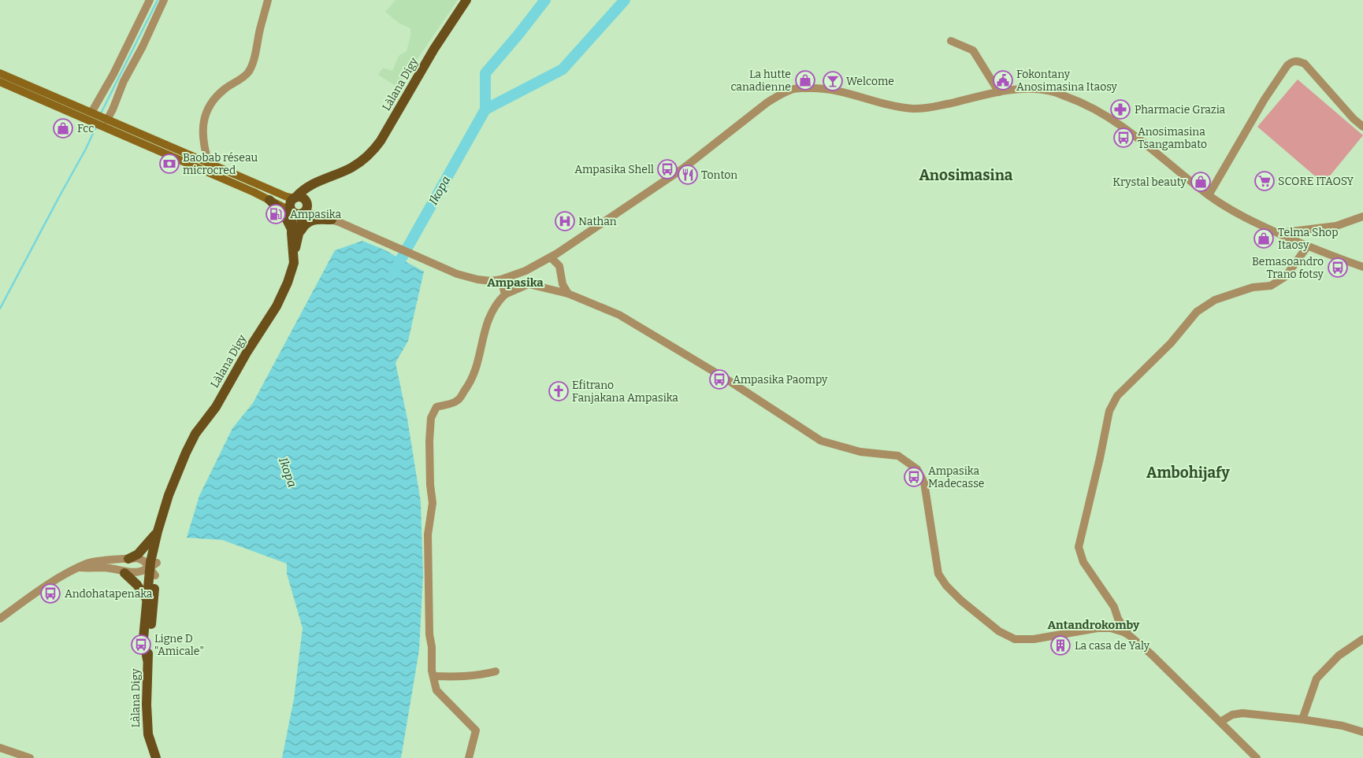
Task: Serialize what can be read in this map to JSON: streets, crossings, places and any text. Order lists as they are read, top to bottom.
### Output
{
  "streets": {
    "main road": ["Làlana Digy"]
  },
  "districts": [
    "Anosimasina",
    "Ampasika",
    "Ambohijafy",
    "Antandrokomby"
  ],
  "water": ["Ikopa"],
  "places": {
    "shop": [
      "La hutte canadienne",
      "Fcc",
      "Krystal beauty",
      "Telma Shop Itaosy"
    ],
    "public building": ["Fokontany Anosimasina Itaosy"],
    "bar": ["Welcome"],
    "pharmacy": ["Pharmacie Grazia"],
    "bus stop": [
      "Anosimasina Tsangambato",
      "Ampasika Shell",
      "Bemasoandro Trano fotsy",
      "Ampasika Paompy",
      "Ampasika Madecasse",
      "Andohatapenaka",
      "Ligne D \"Amicale\""
    ],
    "bank": ["Baobab réseau microcred"],
    "restaurant": ["Tonton"],
    "supermarket": ["SCORE ITAOSY"],
    "fuel station": ["Ampasika"],
    "hospital": ["Nathan"],
    "church": ["Efitrano Fanjakana Ampasika"],
    "building": ["La casa de Yaly"]
  }
}
